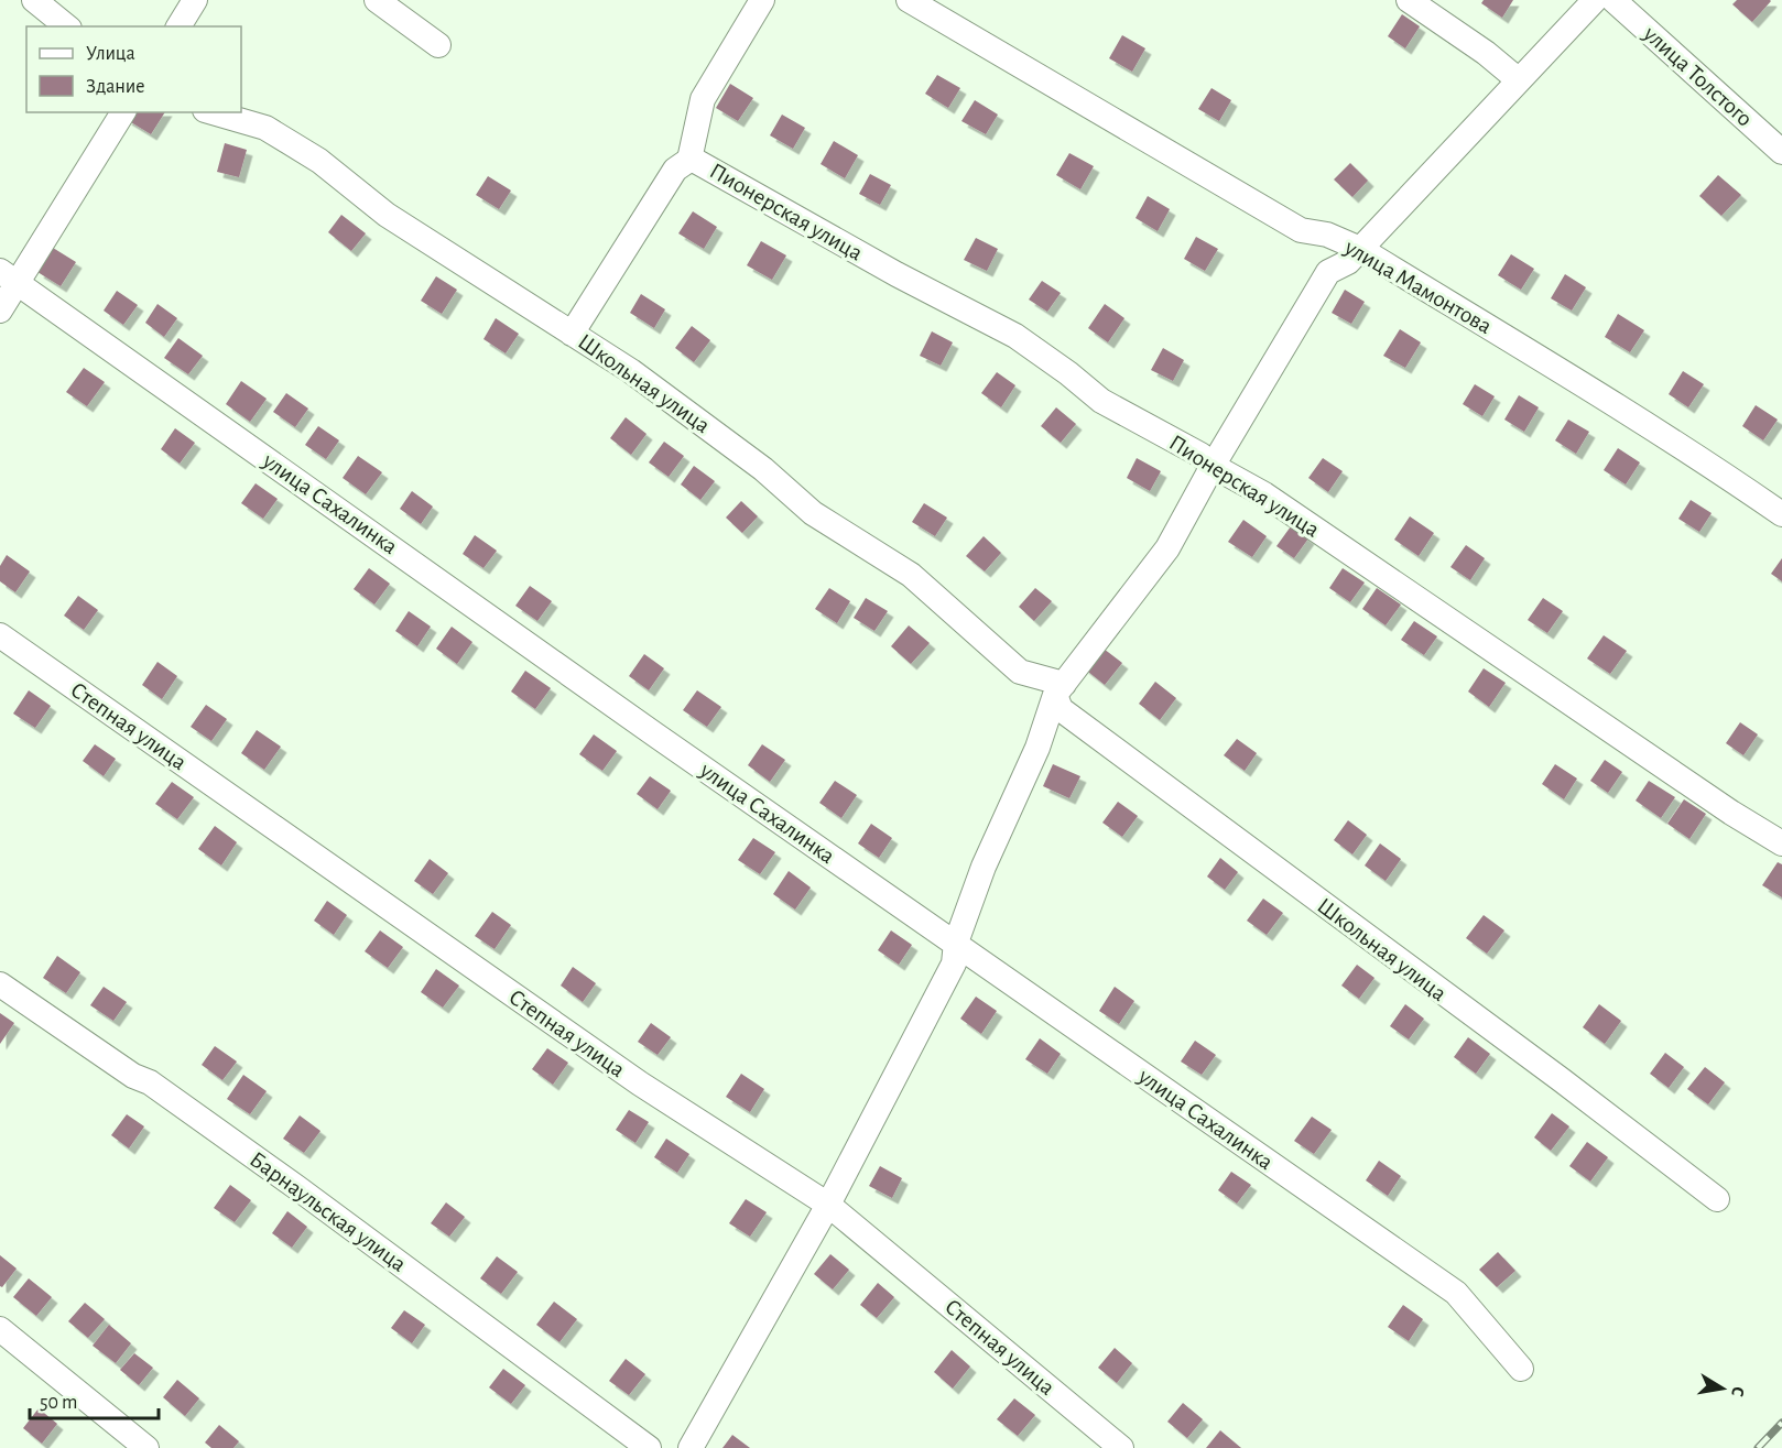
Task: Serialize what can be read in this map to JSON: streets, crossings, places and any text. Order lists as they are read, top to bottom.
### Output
{
  "streets": {
    "street": [
      "улица Толстого",
      "Пионерская улица",
      "улица Мамонтова",
      "Школьная улица",
      "улица Сахалинка",
      "Степная улица",
      "Барнаульская улица"
    ]
  },
  "legend": ["Улица", "Здание"],
  "scale_bar": "50 m",
  "north": "right"
}
